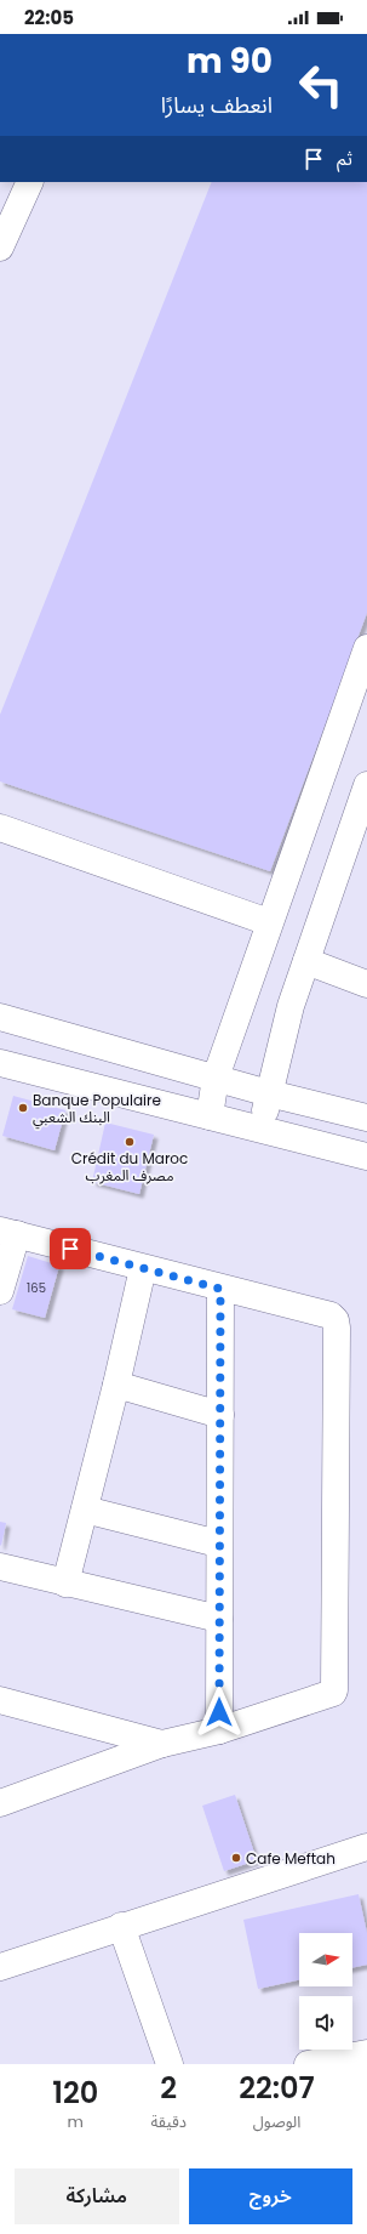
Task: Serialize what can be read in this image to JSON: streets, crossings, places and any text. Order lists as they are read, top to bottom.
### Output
{
  "places": ["Banque Populaire البنك الشعبي", "Crédit du Maroc مصرف المغرب", "Cafe Meftah"],
  "house_numbers": ["165"],
  "north": "right",
  "page": {
    "status": "22:05",
    "turn": ["90 m", "انعطف يسارًا"],
    "then": "ثم",
    "eta": [
      "22:07",
      "الوصول",
      "2",
      "دقيقة",
      "120",
      "m"
    ],
    "buttons": ["خروج", "مشاركة"]
  }
}
